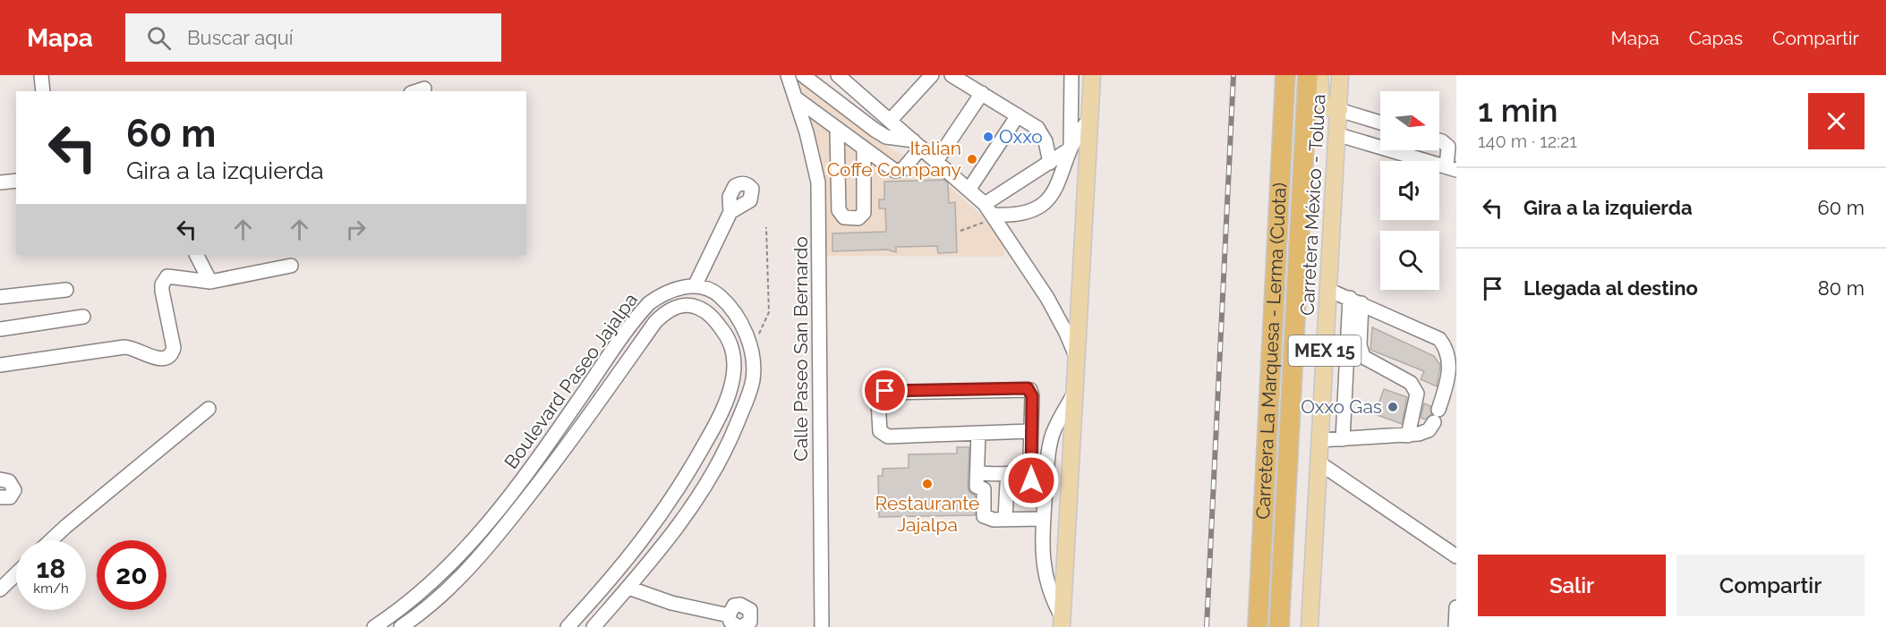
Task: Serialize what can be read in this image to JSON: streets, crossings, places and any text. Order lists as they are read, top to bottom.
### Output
{
  "streets": {
    "highway": ["Carretera La Marquesa - Lerma (Cuota)"],
    "main road": ["Carretera México - Toluca", "MEX 15"],
    "street": ["Calle Paseo San Bernardo", "Boulevard Paseo Jajalpa"]
  },
  "places": [
    "Oxxo",
    "Italian Coffe Company",
    "Oxxo Gas",
    "Restaurante Jajalpa"
  ],
  "north": "right",
  "page": {
    "header": "Mapa",
    "search": "Buscar aquí",
    "nav": ["Mapa", "Capas", "Compartir"],
    "heading": ["1 min", "140 m · 12:21"],
    "turn": ["60 m", "Gira a la izquierda"],
    "list": [
      {
        "name": "Gira a la izquierda",
        "value": "60 m"
      },
      {
        "name": "Llegada al destino",
        "value": "80 m"
      }
    ],
    "speed": "18 km/h",
    "limit": "20",
    "buttons": ["Salir", "Compartir"]
  }
}
